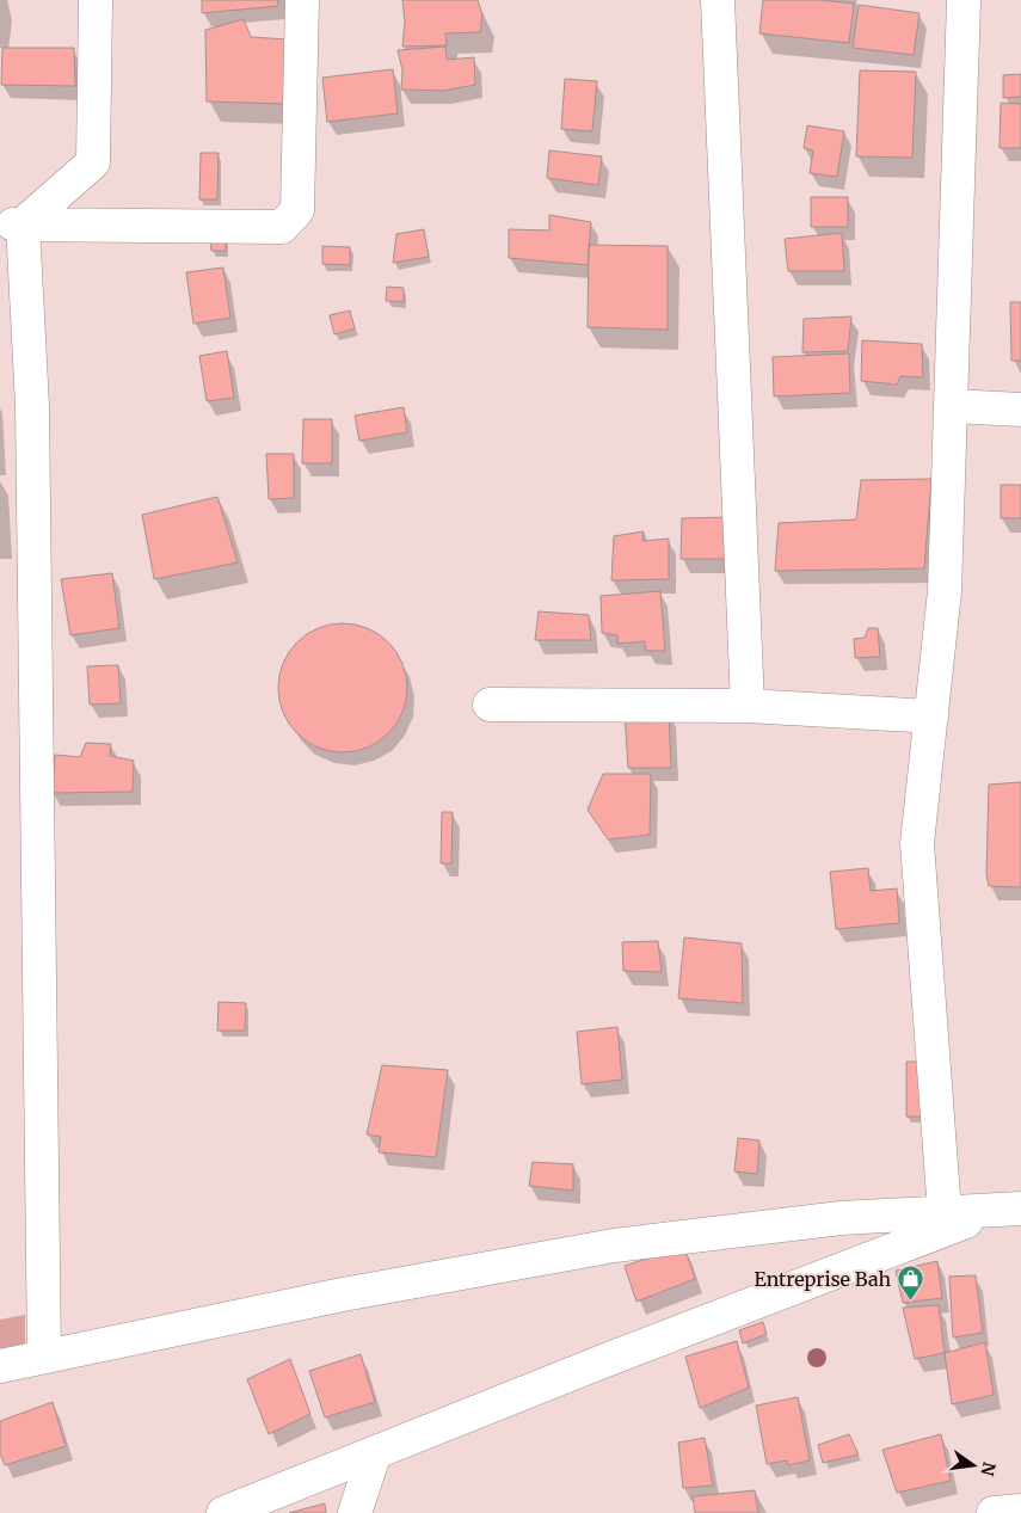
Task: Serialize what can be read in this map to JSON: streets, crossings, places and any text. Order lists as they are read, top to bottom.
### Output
{
  "places": {
    "shop": ["Entreprise Bah"]
  },
  "north": "right"
}
